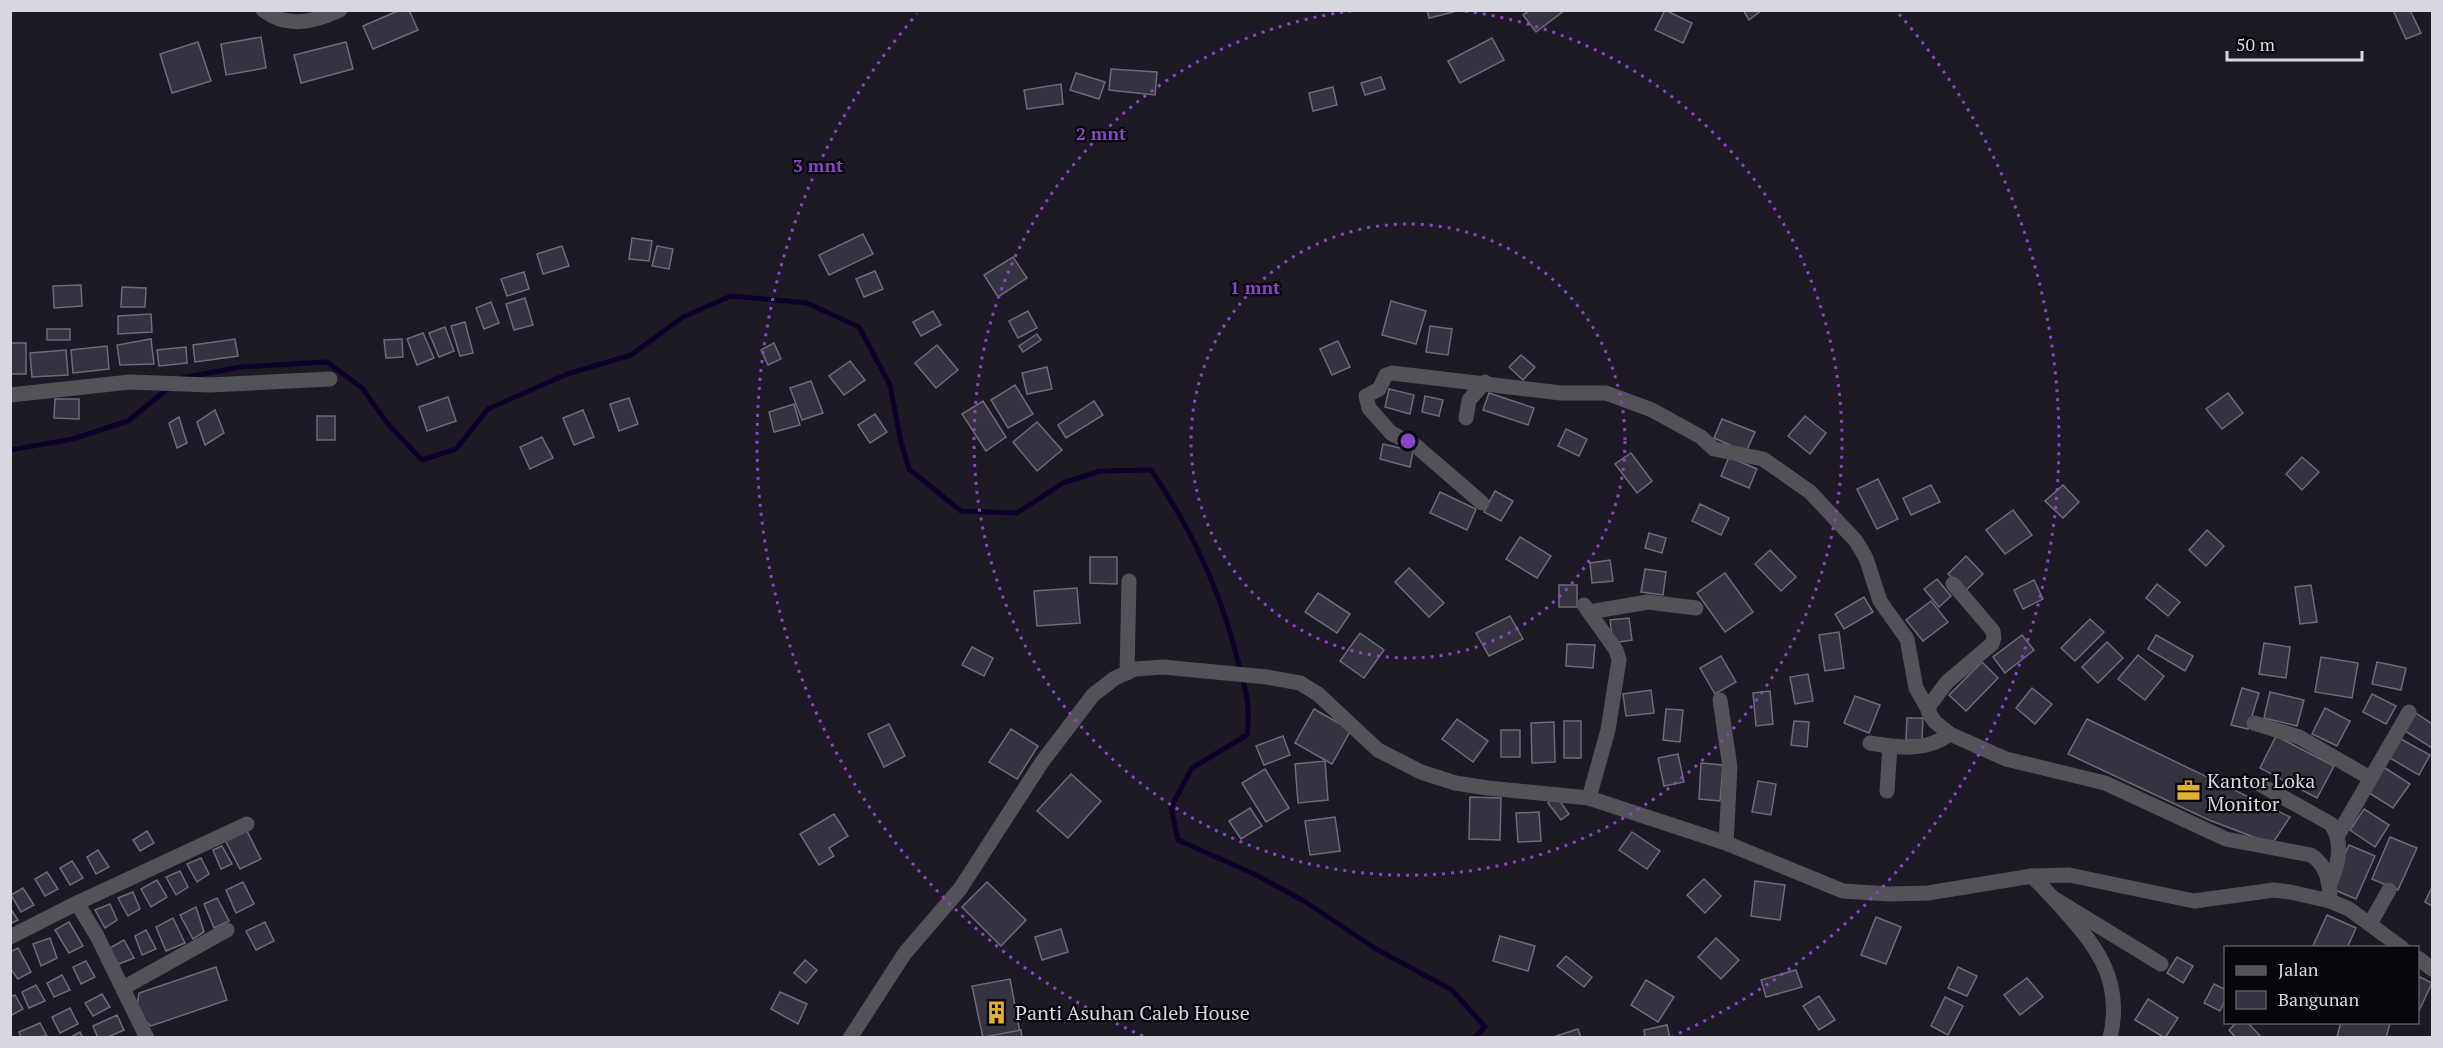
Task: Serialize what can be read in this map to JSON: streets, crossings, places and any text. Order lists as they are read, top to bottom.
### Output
{
  "places": {
    "office": ["Kantor Loka Monitor"],
    "building": ["Panti Asuhan Caleb House"]
  },
  "legend": ["Jalan", "Bangunan"],
  "scale_bar": "50 m",
  "rings": ["2 mnt", "3 mnt", "1 mnt"]
}
